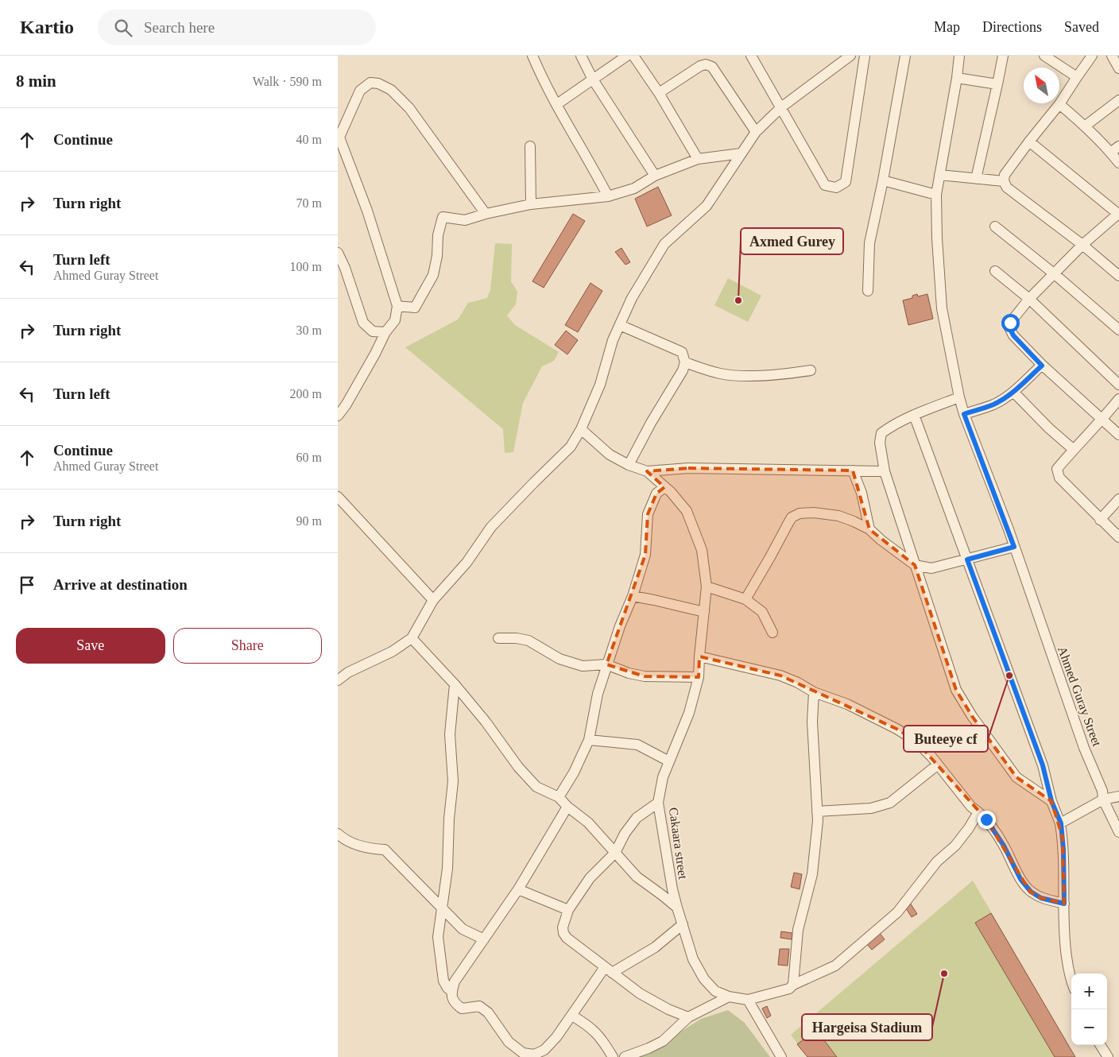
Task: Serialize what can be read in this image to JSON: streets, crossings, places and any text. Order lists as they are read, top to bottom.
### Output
{
  "streets": {
    "street": ["Ahmed Guray Street", "Cakaara street"]
  },
  "places": ["Axmed Gurey", "Buteeye cf", "Hargeisa Stadium"],
  "north": "top left",
  "page": {
    "header": "Kartio",
    "search": "Search here",
    "nav": ["Map", "Directions", "Saved"],
    "heading": ["8 min", "Walk · 590 m"],
    "list": [
      ["Continue", "40 m"],
      ["Turn right", "70 m"],
      ["Turn left", "Ahmed Guray Street", "100 m"],
      ["Turn right", "30 m"],
      ["Turn left", "200 m"],
      ["Continue", "Ahmed Guray Street", "60 m"],
      ["Turn right", "90 m"],
      "Arrive at destination"
    ],
    "buttons": ["Save", "Share"],
    "map_buttons": ["+", "−"]
  }
}
